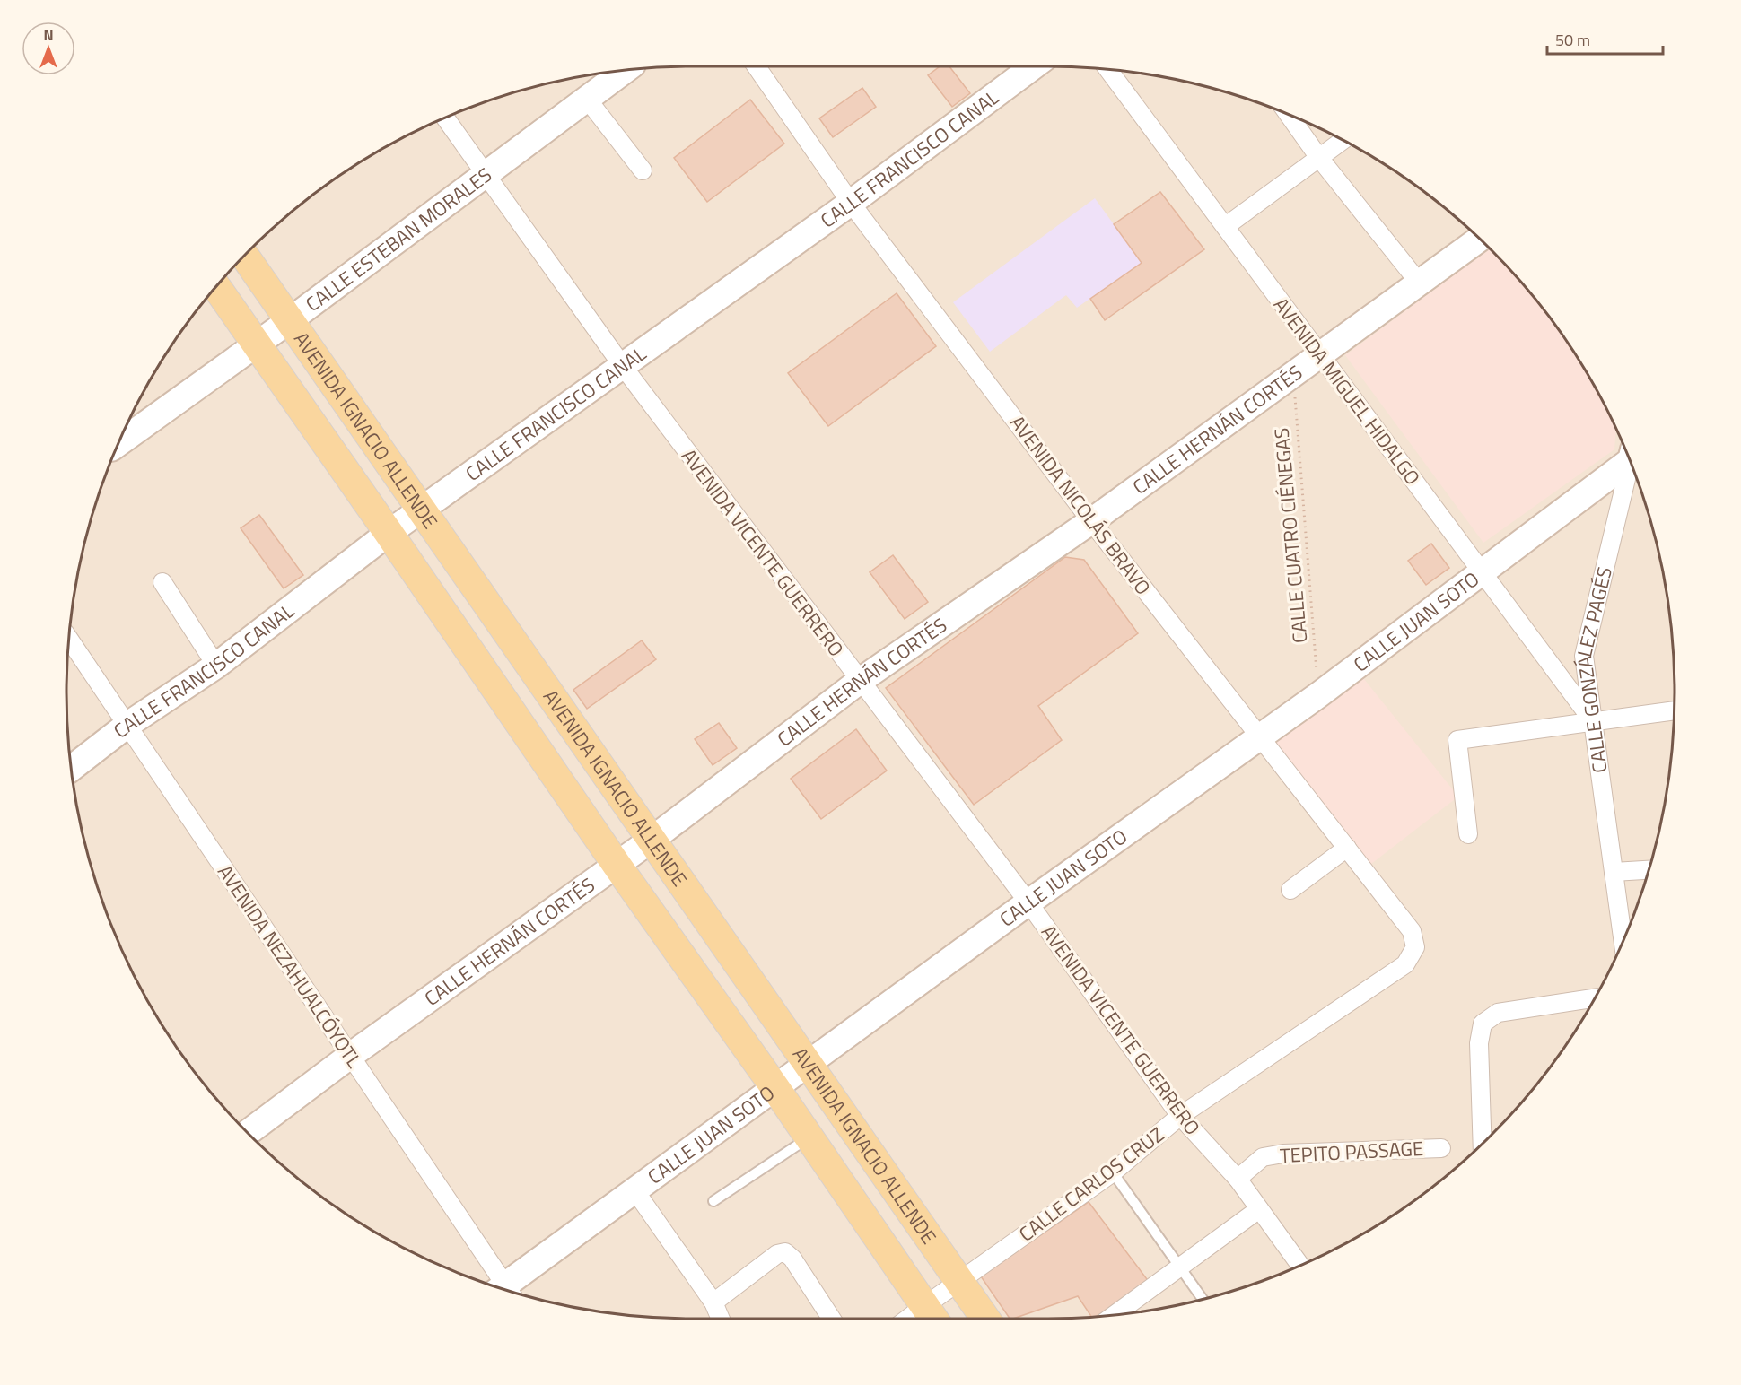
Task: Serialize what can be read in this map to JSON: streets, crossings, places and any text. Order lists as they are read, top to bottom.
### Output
{
  "streets": {
    "main road": ["AVENIDA IGNACIO ALLENDE"],
    "street": [
      "CALLE FRANCISCO CANAL",
      "CALLE ESTEBAN MORALES",
      "AVENIDA MIGUEL HIDALGO",
      "CALLE HERNÁN CORTÉS",
      "AVENIDA NICOLÁS BRAVO",
      "AVENIDA VICENTE GUERRERO",
      "CALLE JUAN SOTO",
      "CALLE GONZÁLEZ PAGÉS",
      "AVENIDA NEZAHUALCÓYOTL",
      "TEPITO PASSAGE",
      "CALLE CARLOS CRUZ"
    ],
    "path": ["CALLE CUATRO CIÉNEGAS"]
  },
  "crossings": [
    ["CALLE FRANCISCO CANAL", "AVENIDA IGNACIO ALLENDE"],
    ["CALLE FRANCISCO CANAL", "AVENIDA NICOLÁS BRAVO"],
    ["CALLE FRANCISCO CANAL", "AVENIDA VICENTE GUERRERO"],
    ["CALLE FRANCISCO CANAL", "AVENIDA NEZAHUALCÓYOTL"],
    ["CALLE ESTEBAN MORALES", "AVENIDA IGNACIO ALLENDE"],
    ["CALLE ESTEBAN MORALES", "AVENIDA VICENTE GUERRERO"],
    ["AVENIDA MIGUEL HIDALGO", "CALLE HERNÁN CORTÉS"],
    ["AVENIDA MIGUEL HIDALGO", "CALLE JUAN SOTO"],
    ["AVENIDA MIGUEL HIDALGO", "CALLE GONZÁLEZ PAGÉS"],
    ["AVENIDA IGNACIO ALLENDE", "CALLE HERNÁN CORTÉS"],
    ["AVENIDA IGNACIO ALLENDE", "CALLE JUAN SOTO"],
    ["AVENIDA IGNACIO ALLENDE", "CALLE CARLOS CRUZ"],
    ["CALLE HERNÁN CORTÉS", "AVENIDA NICOLÁS BRAVO"],
    ["CALLE HERNÁN CORTÉS", "CALLE CUATRO CIÉNEGAS"],
    ["CALLE HERNÁN CORTÉS", "AVENIDA VICENTE GUERRERO"],
    ["CALLE HERNÁN CORTÉS", "AVENIDA NEZAHUALCÓYOTL"],
    ["AVENIDA NICOLÁS BRAVO", "CALLE JUAN SOTO"],
    ["AVENIDA NICOLÁS BRAVO", "CALLE CARLOS CRUZ"],
    ["CALLE CUATRO CIÉNEGAS", "CALLE JUAN SOTO"],
    ["AVENIDA VICENTE GUERRERO", "CALLE JUAN SOTO"],
    ["AVENIDA VICENTE GUERRERO", "TEPITO PASSAGE"],
    ["AVENIDA VICENTE GUERRERO", "CALLE CARLOS CRUZ"]
  ],
  "scale_bar": "50 m",
  "north": "top"
}
